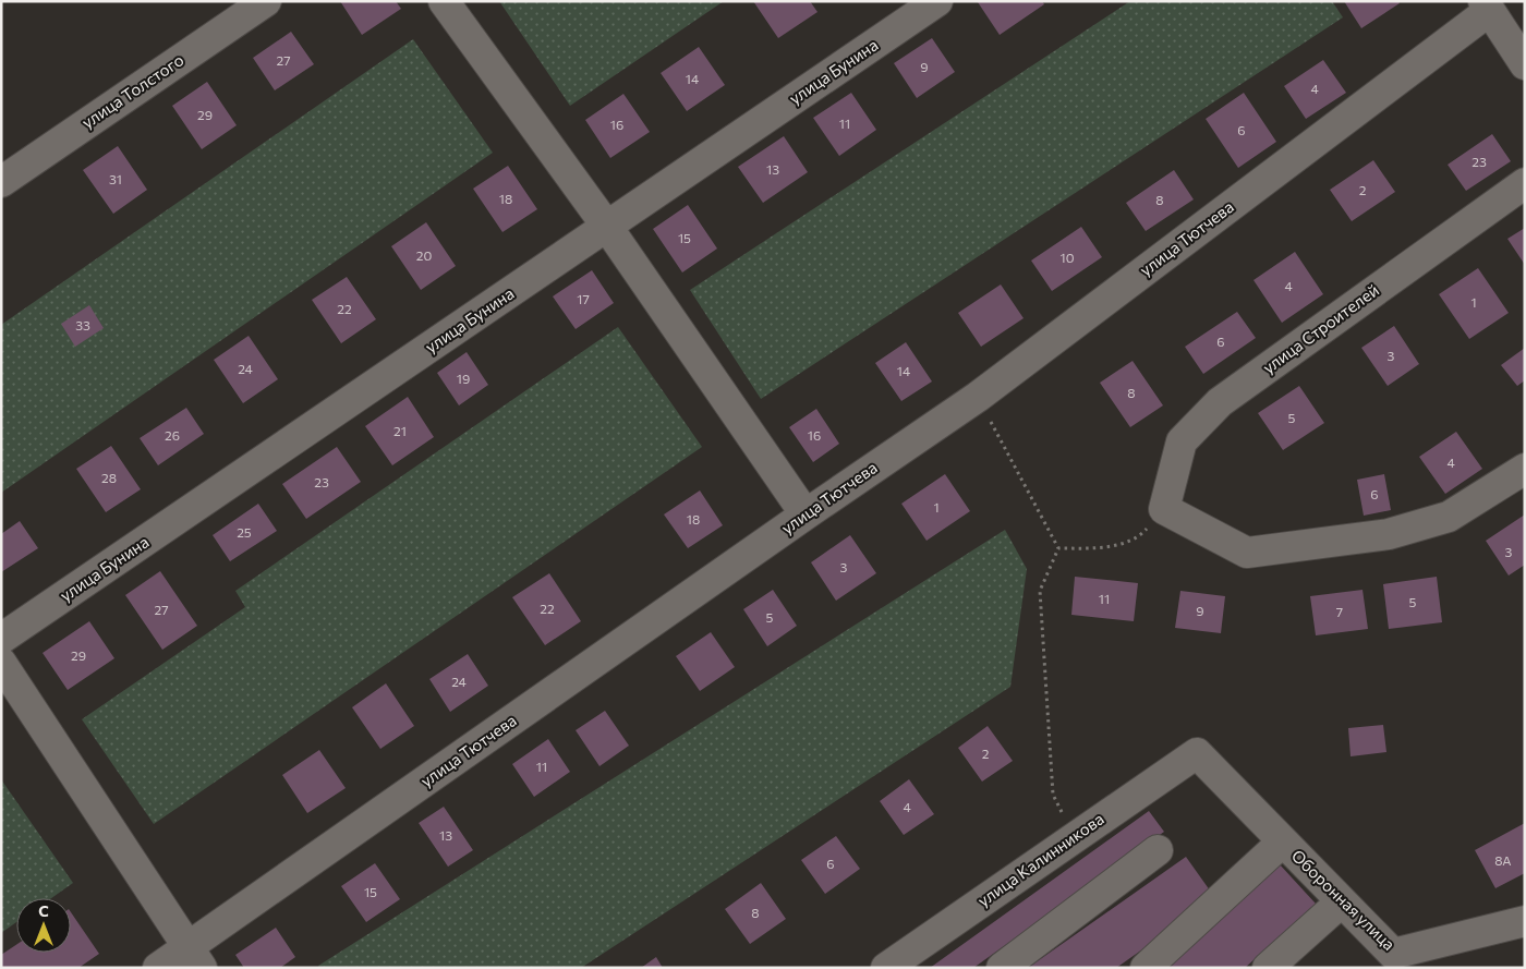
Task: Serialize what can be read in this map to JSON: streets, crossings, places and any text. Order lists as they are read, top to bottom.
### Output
{
  "streets": {
    "street": [
      "улица Бунина",
      "улица Толстого",
      "улица Тютчева",
      "улица Строителей",
      "улица Калинникова",
      "Оборонная улица"
    ]
  },
  "crossings": [
    ["улица Калинникова", "Оборонная улица"]
  ],
  "house_numbers": [
    "27",
    "9",
    "14",
    "4",
    "29",
    "11",
    "16",
    "6",
    "23",
    "13",
    "31",
    "2",
    "18",
    "8",
    "15",
    "20",
    "10",
    "4",
    "17",
    "1",
    "22",
    "33",
    "6",
    "3",
    "24",
    "14",
    "19",
    "8",
    "5",
    "21",
    "26",
    "16",
    "4",
    "28",
    "23",
    "6",
    "1",
    "18",
    "25",
    "3",
    "3",
    "11",
    "5",
    "22",
    "27",
    "9",
    "7",
    "5",
    "29",
    "24",
    "2",
    "11",
    "4",
    "13",
    "8А",
    "6",
    "15",
    "8"
  ],
  "north": "top"
}
